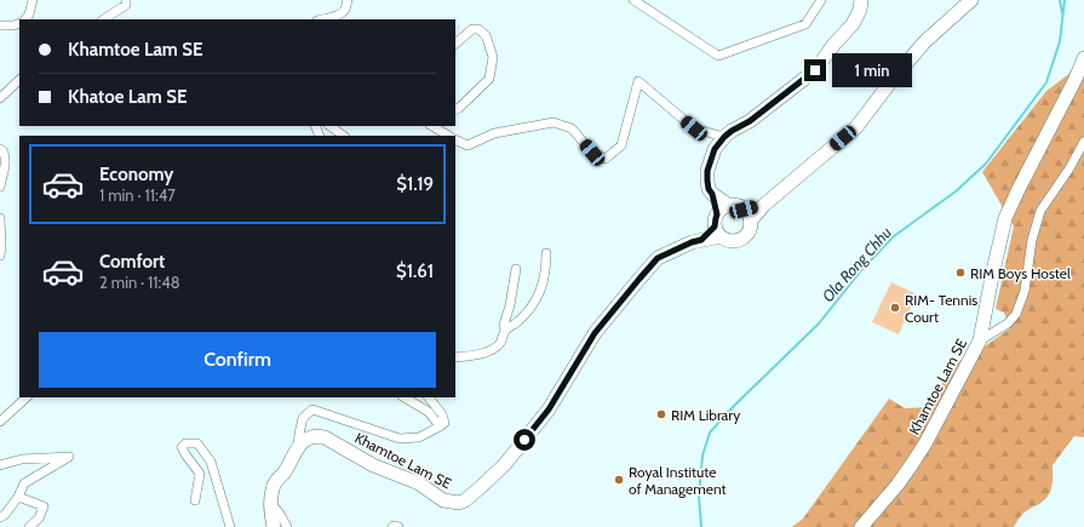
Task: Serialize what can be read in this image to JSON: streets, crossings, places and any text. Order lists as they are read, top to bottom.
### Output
{
  "streets": {
    "main road": ["Khamtoe Lam SE"]
  },
  "water": ["Ola Rong Chhu"],
  "places": [
    "RIM Boys Hostel",
    "RIM- Tennis Court",
    "RIM Library",
    "Royal Institute of Management"
  ],
  "page": {
    "banner": ["Khamtoe Lam SE", "Khatoe Lam SE"],
    "bubble": "1 min",
    "list": [
      {
        "name": "Economy",
        "note": "1 min · 11:47",
        "value": "$1.19"
      },
      {
        "name": "Comfort",
        "note": "2 min · 11:48",
        "value": "$1.61"
      }
    ],
    "buttons": "Confirm"
  }
}
